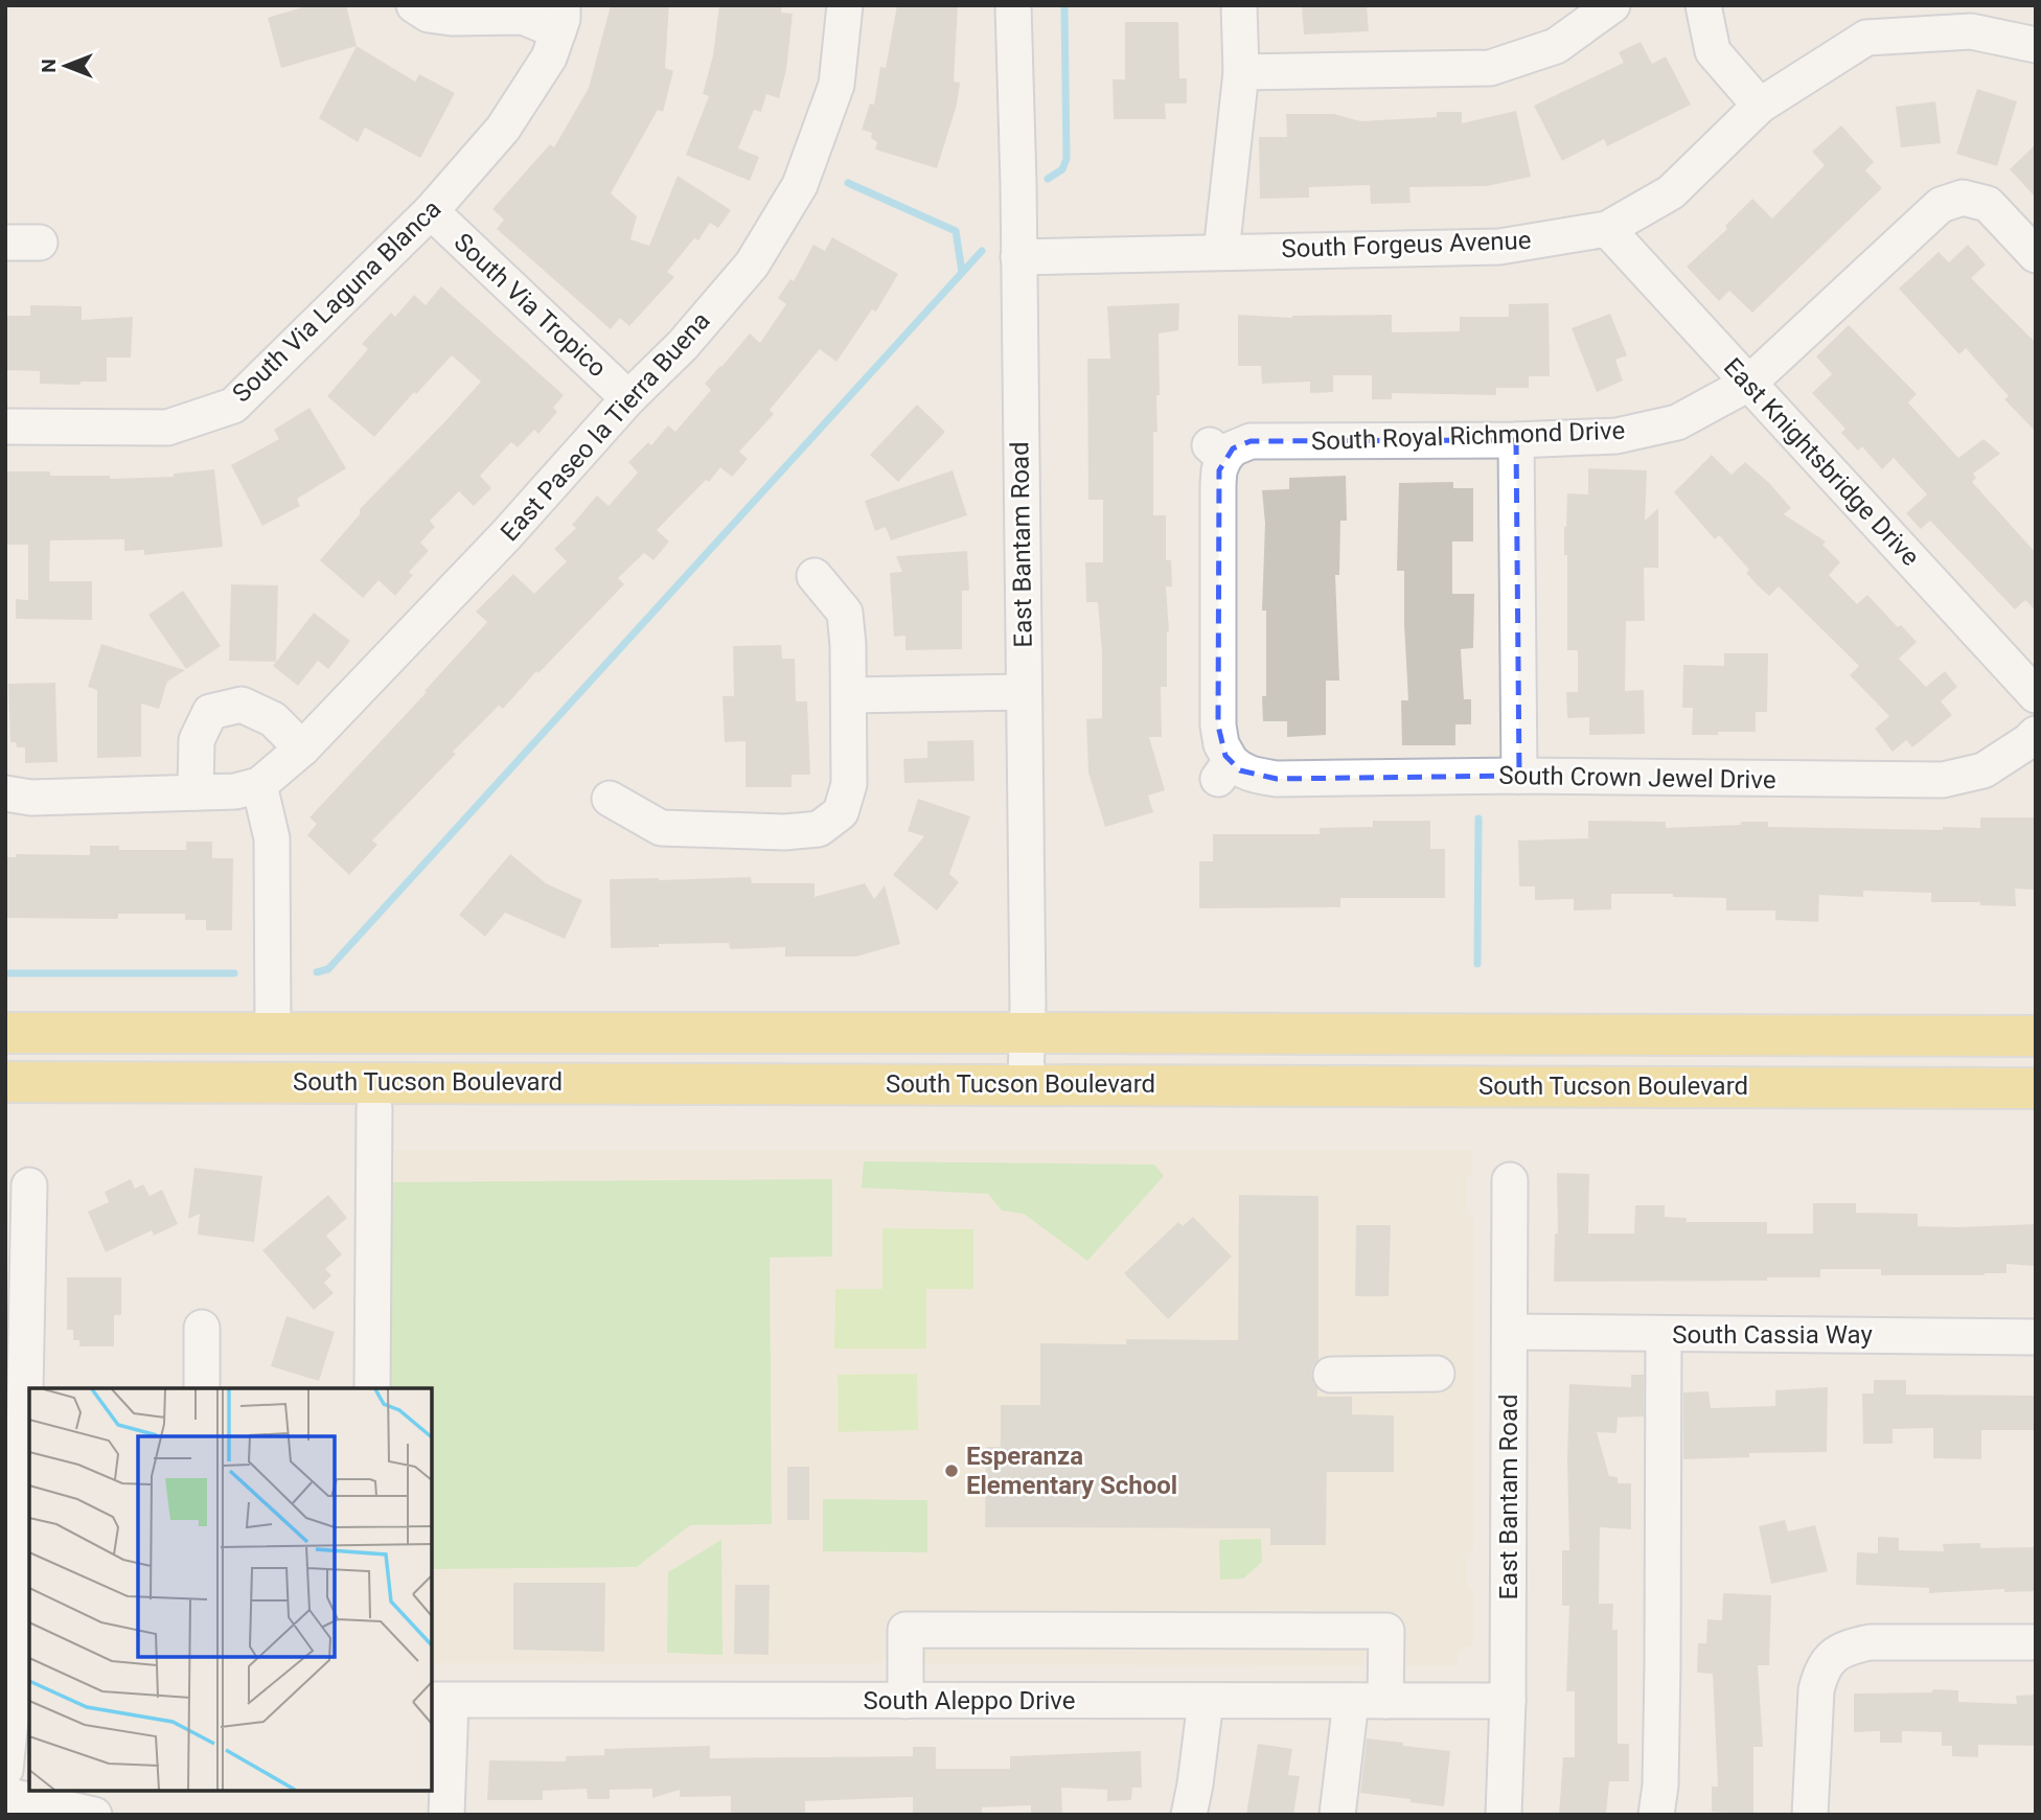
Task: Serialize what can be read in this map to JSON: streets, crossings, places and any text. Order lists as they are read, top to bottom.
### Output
{
  "streets": {
    "main road": ["South Tucson Boulevard"],
    "street": [
      "South Forgeus Avenue",
      "South Via Laguna Blanca",
      "South Via Tropico",
      "East Paseo la Tierra Buena",
      "South Royal Richmond Drive",
      "East Knightsbridge Drive",
      "East Bantam Road",
      "South Crown Jewel Drive",
      "South Cassia Way",
      "South Aleppo Drive"
    ]
  },
  "crossings": [
    ["South Forgeus Avenue", "East Knightsbridge Drive"],
    ["South Forgeus Avenue", "East Bantam Road"],
    ["South Via Laguna Blanca", "South Via Tropico"],
    ["South Via Tropico", "East Paseo la Tierra Buena"],
    ["South Royal Richmond Drive", "East Knightsbridge Drive"],
    ["South Royal Richmond Drive", "South Crown Jewel Drive"],
    ["East Bantam Road", "South Tucson Boulevard"],
    ["East Bantam Road", "South Cassia Way"],
    ["East Bantam Road", "South Aleppo Drive"]
  ],
  "places": ["Esperanza Elementary School"],
  "north": "left"
}
